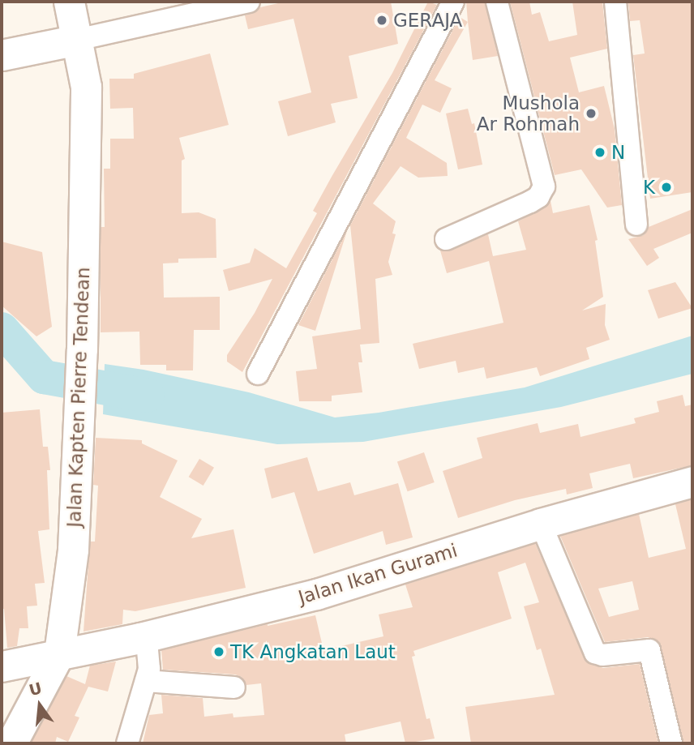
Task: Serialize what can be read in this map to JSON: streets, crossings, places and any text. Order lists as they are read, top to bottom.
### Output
{
  "streets": {
    "main road": ["Jalan Kapten Pierre Tendean", "Jalan Ikan Gurami"]
  },
  "crossings": [
    ["Jalan Kapten Pierre Tendean", "Jalan Ikan Gurami"]
  ],
  "places": [
    "GERAJA",
    "Mushola Ar Rohmah",
    "N",
    "K",
    "TK Angkatan Laut"
  ],
  "north": "top"
}
